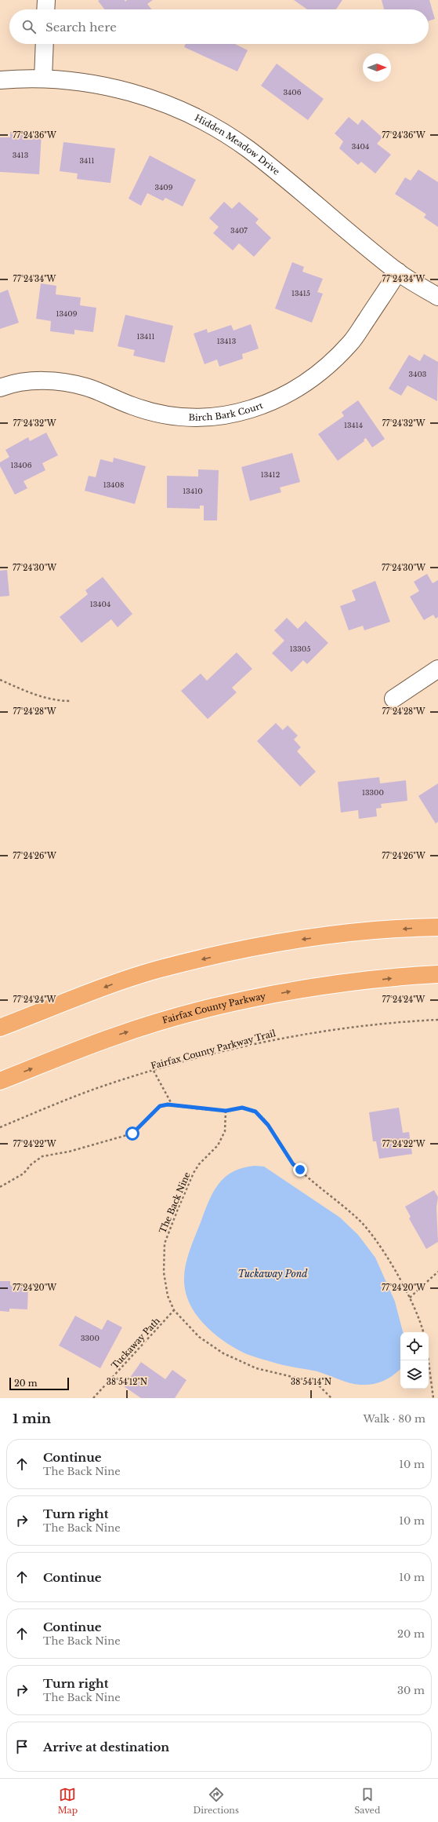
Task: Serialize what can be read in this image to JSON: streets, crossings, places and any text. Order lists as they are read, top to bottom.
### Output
{
  "streets": {
    "highway": ["Fairfax County Parkway"],
    "street": ["Hidden Meadow Drive", "Birch Bark Court"],
    "path": ["Fairfax County Parkway Trail", "The Back Nine", "Tuckaway Path"]
  },
  "crossings": [
    ["Hidden Meadow Drive", "Birch Bark Court"],
    ["The Back Nine", "Tuckaway Path"]
  ],
  "water": ["Tuckaway Pond"],
  "house_numbers": [
    "3406",
    "3404",
    "3413",
    "3411",
    "3409",
    "3407",
    "13415",
    "13409",
    "13411",
    "13413",
    "3403",
    "13414",
    "13406",
    "13412",
    "13408",
    "13410",
    "13404",
    "13305",
    "13300",
    "3300"
  ],
  "scale_bar": "20 m",
  "north": "right",
  "page": {
    "search": "Search here",
    "scale": "20 m",
    "heading": ["1 min", "Walk · 80 m"],
    "list": [
      ["Continue", "The Back Nine", "10 m"],
      ["Turn right", "The Back Nine", "10 m"],
      ["Continue", "10 m"],
      ["Continue", "The Back Nine", "20 m"],
      ["Turn right", "The Back Nine", "30 m"],
      "Arrive at destination"
    ],
    "nav": ["Map", "Directions", "Saved"]
  },
  "coordinates": [
    "77°24'36\"W",
    "77°24'34\"W",
    "77°24'32\"W",
    "77°24'30\"W",
    "77°24'28\"W",
    "77°24'26\"W",
    "77°24'24\"W",
    "77°24'22\"W",
    "77°24'20\"W",
    "38°54'12\"N",
    "38°54'14\"N"
  ]
}
